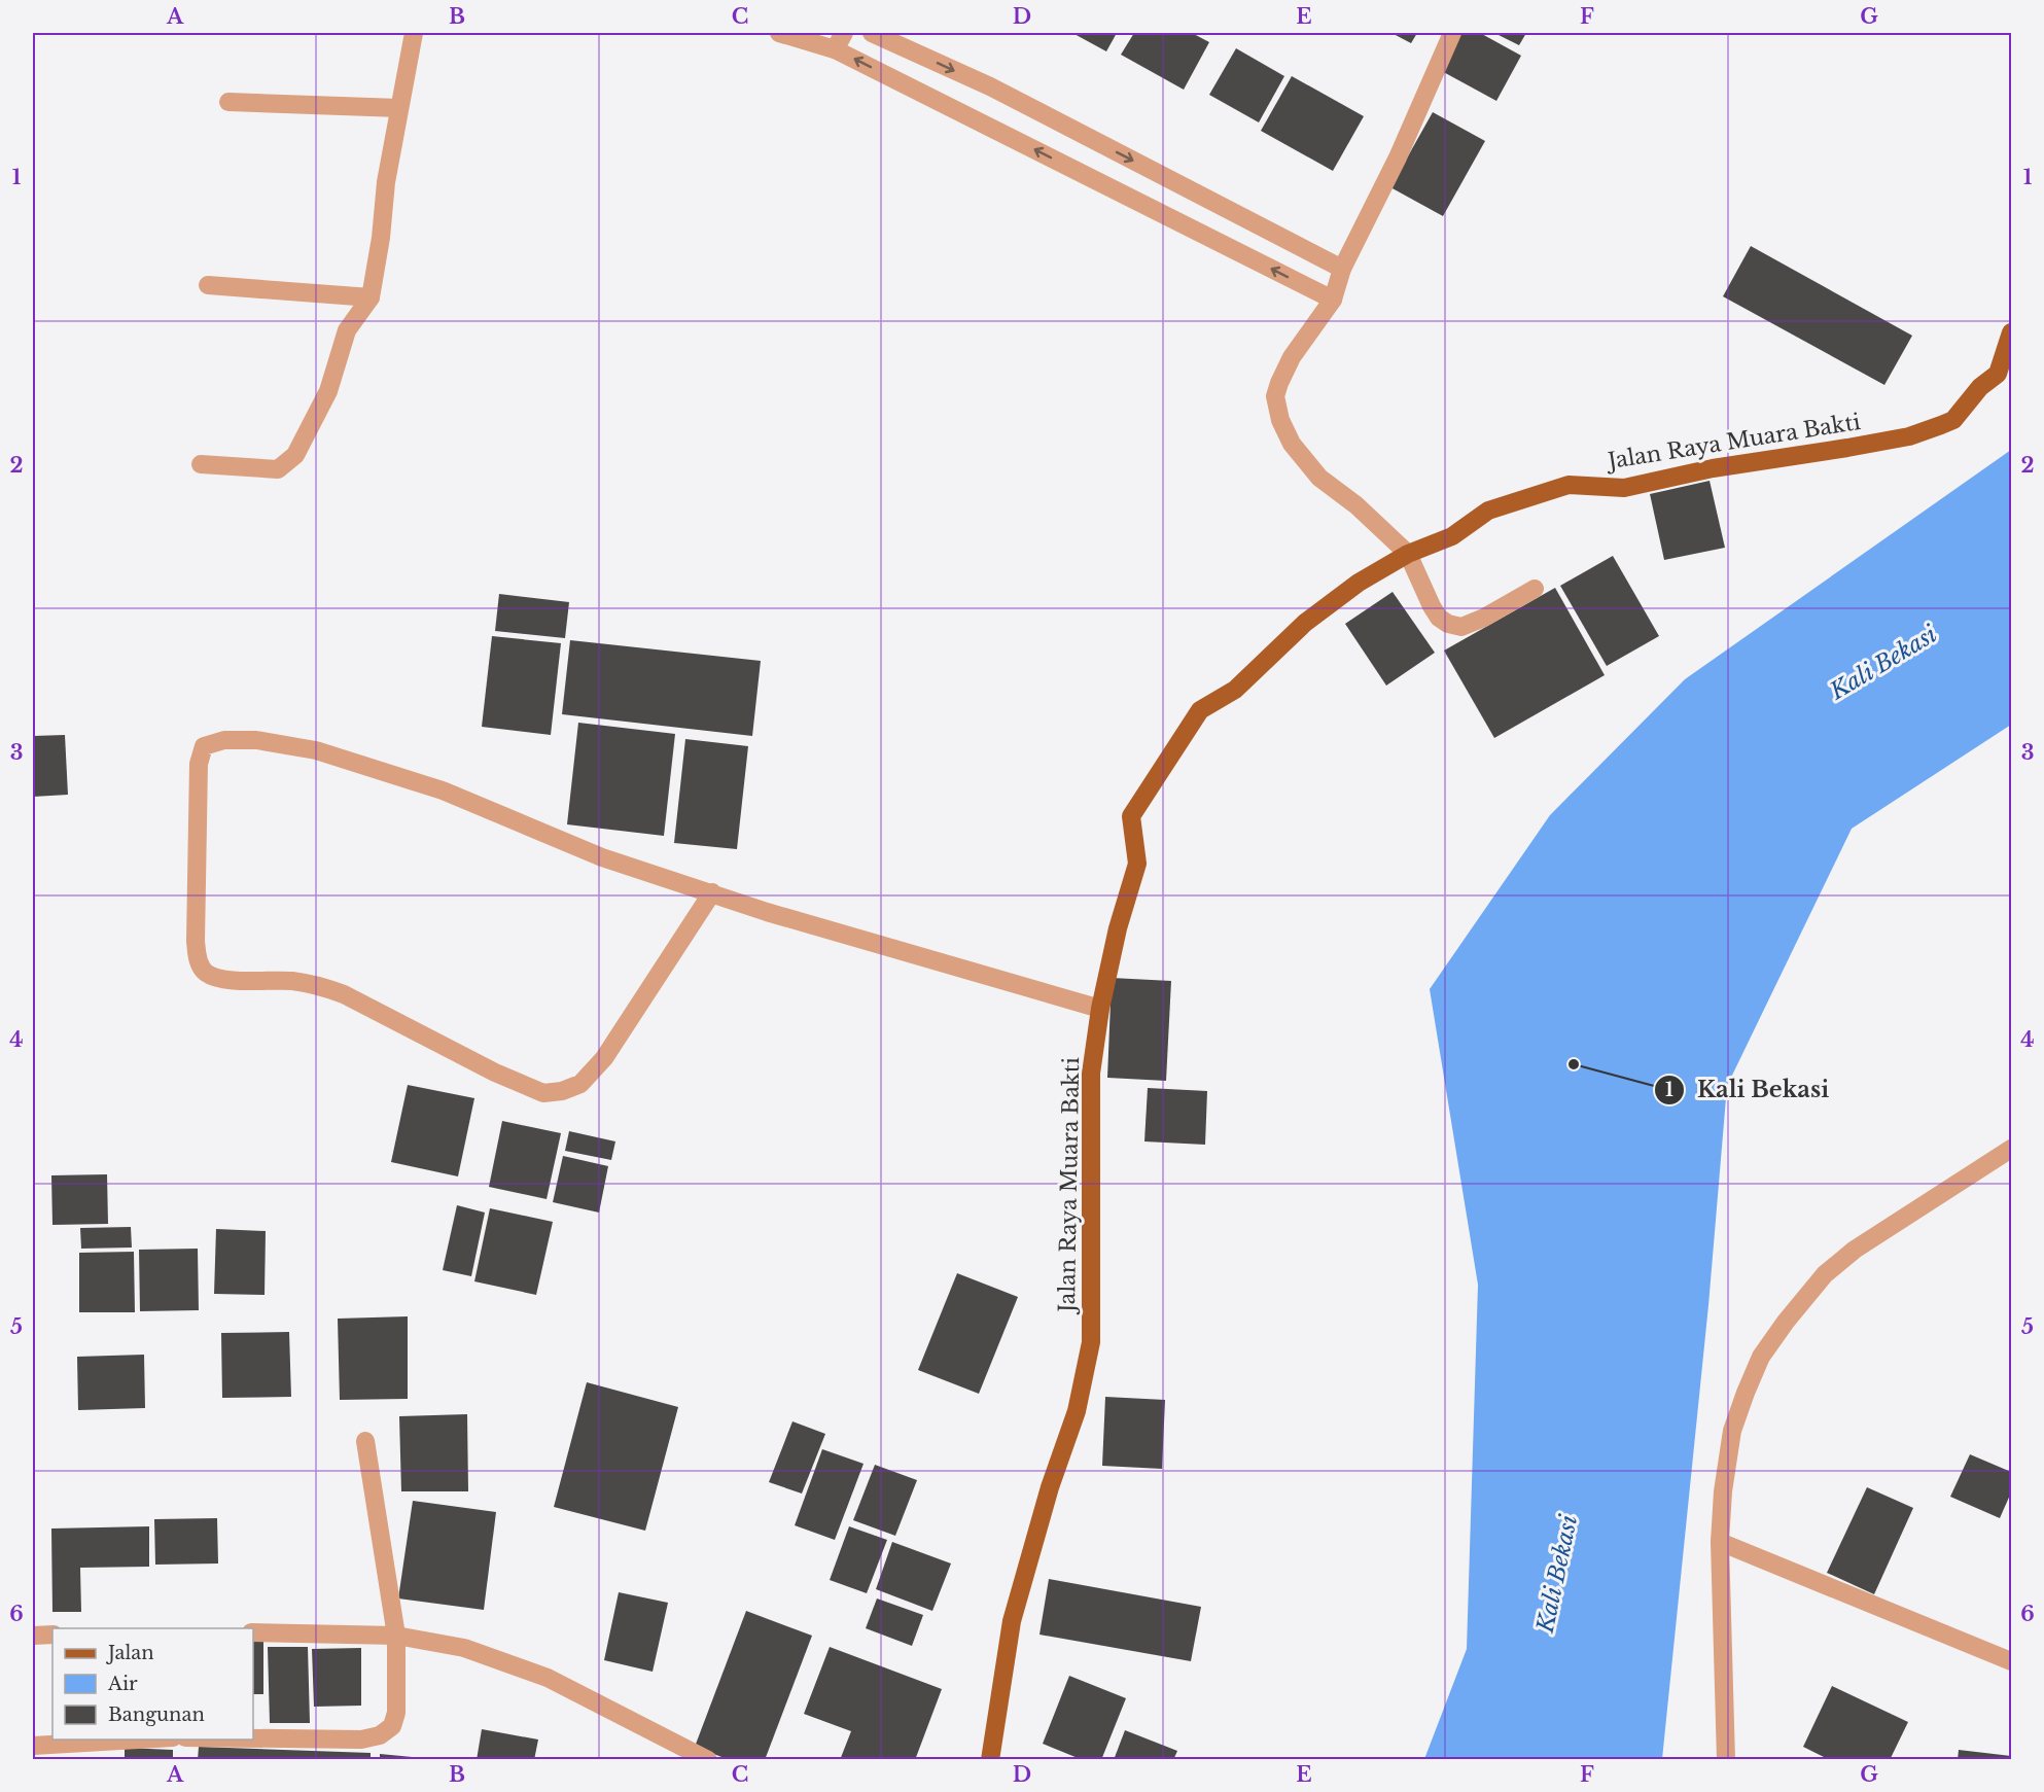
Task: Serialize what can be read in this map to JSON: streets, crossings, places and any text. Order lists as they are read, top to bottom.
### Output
{
  "streets": {
    "main road": ["Jalan Raya Muara Bakti"]
  },
  "water": ["Kali Bekasi"],
  "places": ["Kali Bekasi"],
  "legend": ["Jalan", "Air", "Bangunan"],
  "grid": {
    "columns": [
      "A",
      "B",
      "C",
      "D",
      "E",
      "F",
      "G"
    ],
    "rows": [
      "1",
      "2",
      "3",
      "4",
      "5",
      "6"
    ]
  }
}
